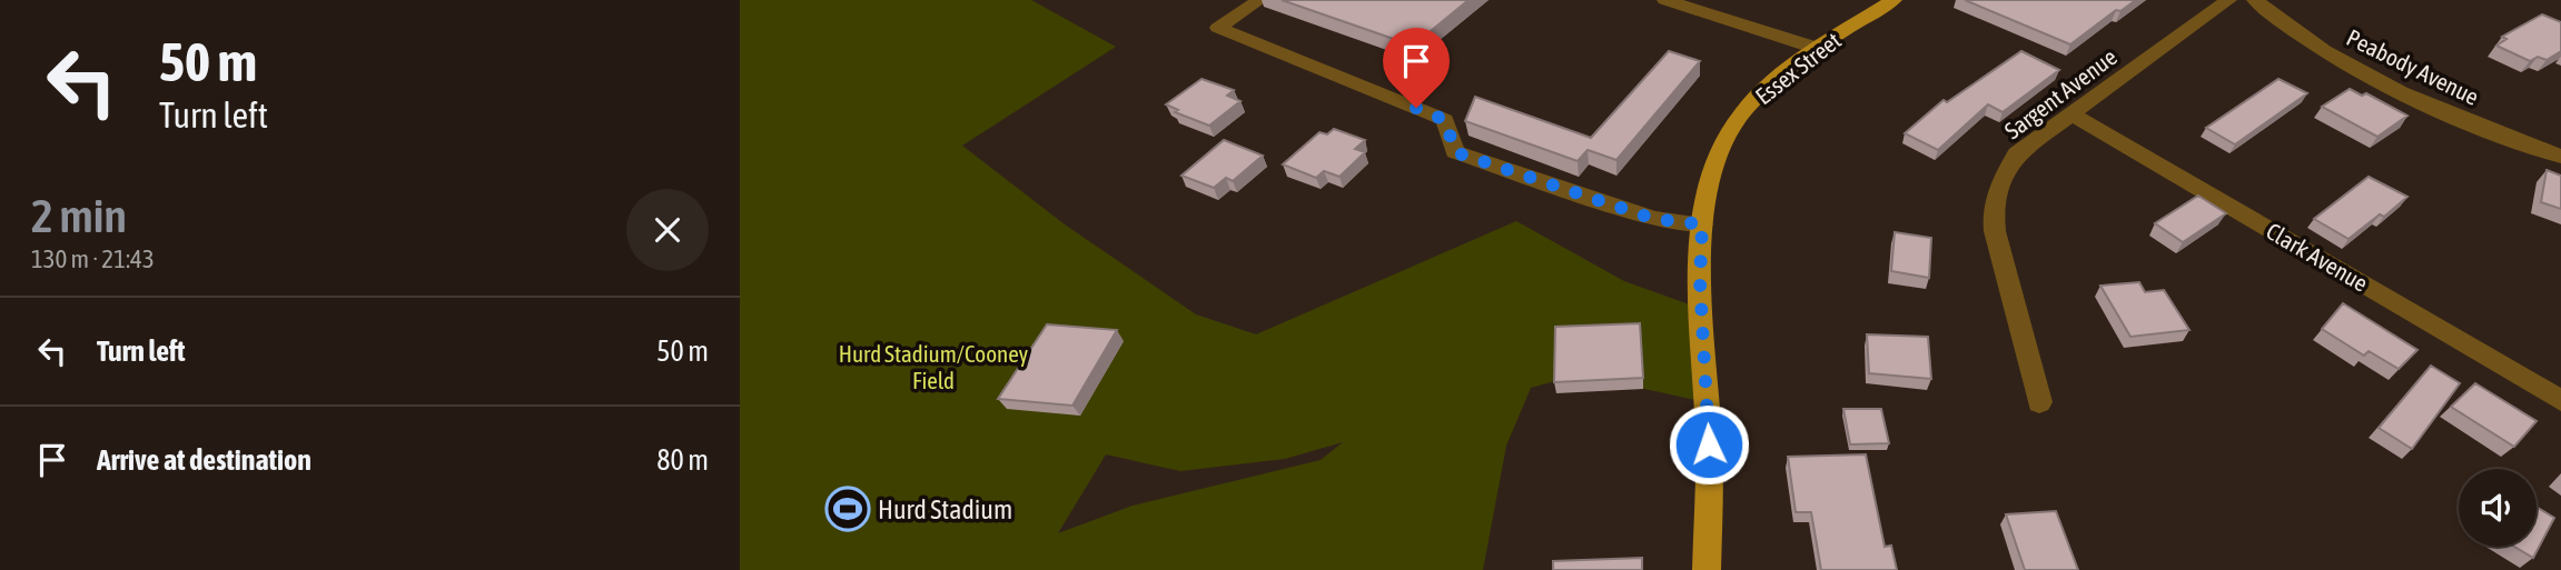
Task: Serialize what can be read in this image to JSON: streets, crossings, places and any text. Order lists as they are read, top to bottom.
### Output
{
  "streets": {
    "main road": ["Essex Street"],
    "street": ["Peabody Avenue", "Sargent Avenue", "Clark Avenue"]
  },
  "crossings": [
    ["Sargent Avenue", "Clark Avenue"]
  ],
  "parks": ["Hurd Stadium/Cooney Field"],
  "places": {
    "sports": ["Hurd Stadium"]
  },
  "page": {
    "turn": ["50 m", "Turn left"],
    "heading": ["2 min", "130 m · 21:43"],
    "list": [
      {
        "name": "Turn left",
        "value": "50 m"
      },
      {
        "name": "Arrive at destination",
        "value": "80 m"
      }
    ]
  }
}
